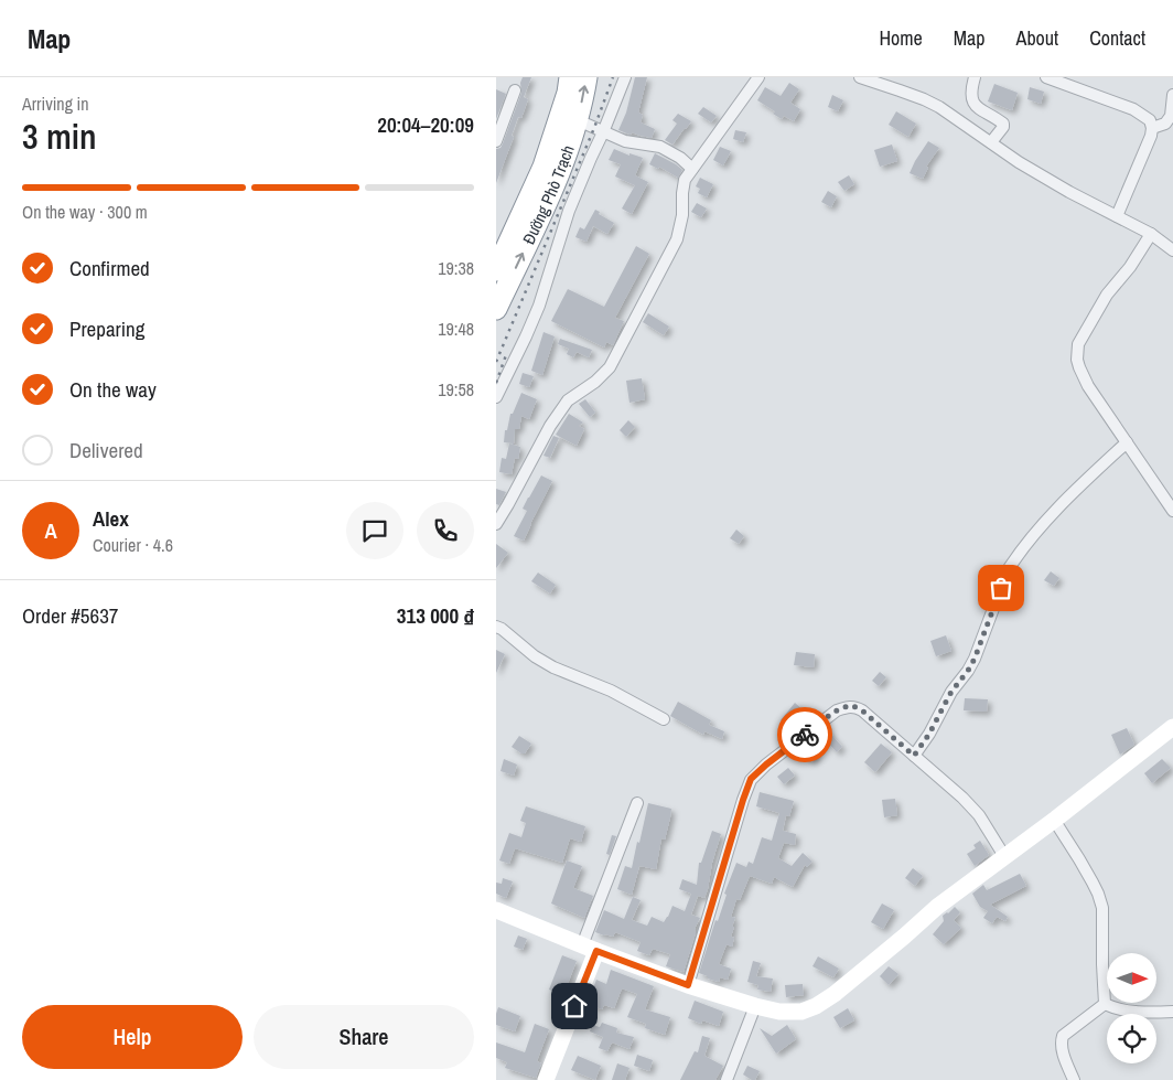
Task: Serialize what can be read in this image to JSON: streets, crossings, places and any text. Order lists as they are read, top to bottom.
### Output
{
  "streets": {
    "highway": ["Đường Phò Trạch"]
  },
  "north": "right",
  "page": {
    "header": "Map",
    "nav": [
      "Home",
      "Map",
      "About",
      "Contact"
    ],
    "heading": ["3 min", "Arriving in", "20:04–20:09"],
    "panel": [
      "Alex",
      "Courier · 4.6",
      "Order #5637",
      "313 000 ₫"
    ],
    "bar": "On the way · 300 m",
    "list": [
      ["Confirmed", "19:38"],
      ["Preparing", "19:48"],
      ["On the way", "19:58"],
      "Delivered"
    ],
    "round": "A",
    "buttons": ["Help", "Share"]
  }
}
